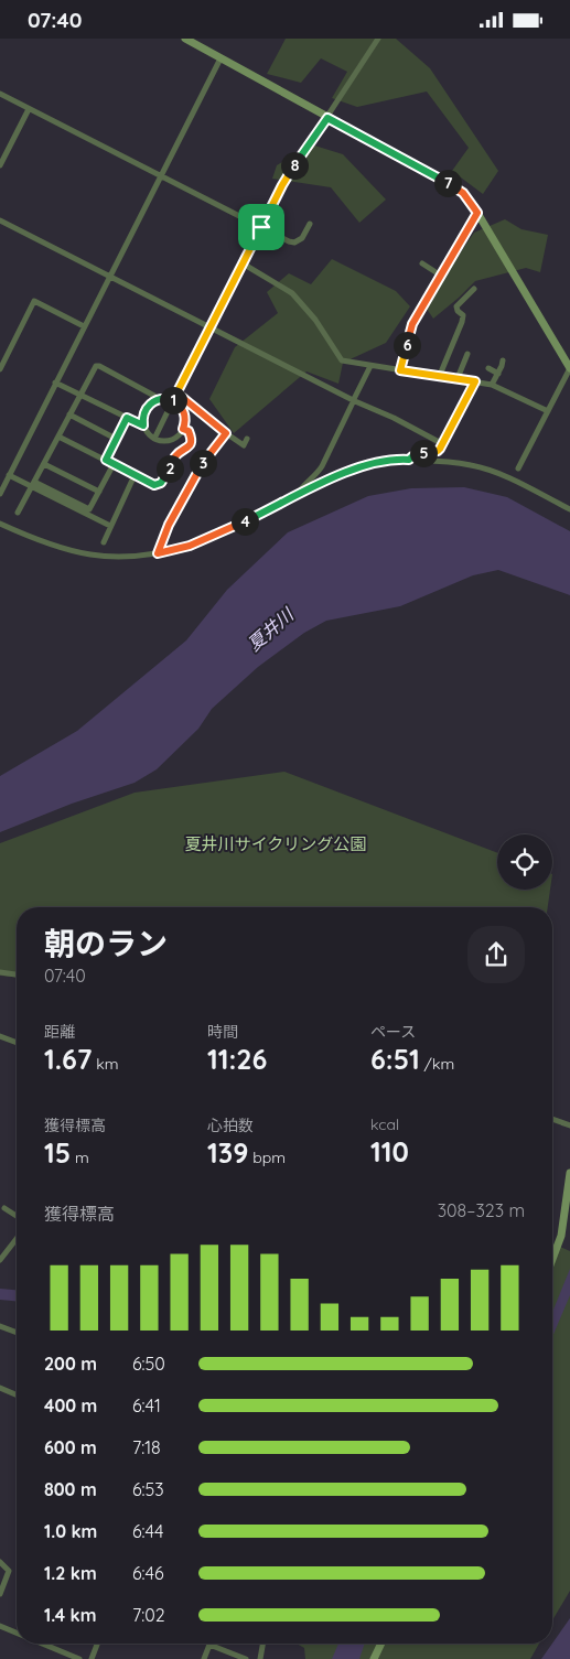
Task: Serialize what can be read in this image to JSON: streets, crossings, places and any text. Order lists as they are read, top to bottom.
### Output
{
  "water": ["夏井川"],
  "parks": ["夏井川サイクリング公園"],
  "page": {
    "status": "07:40",
    "pins": [
      "8",
      "7",
      "6",
      "1",
      "5",
      "3",
      "2",
      "4"
    ],
    "heading": ["朝のラン", "07:40"],
    "stats": [
      ["距離", "1.67 km"],
      ["時間", "11:26"],
      ["ペース", "6:51 /km"],
      ["獲得標高", "15 m"],
      ["心拍数", "139 bpm"],
      ["kcal", "110"]
    ],
    "chart": ["獲得標高", "308–323 m"],
    "list": [
      {
        "name": "200 m",
        "note": "6:50"
      },
      {
        "name": "400 m",
        "note": "6:41"
      },
      {
        "name": "600 m",
        "note": "7:18"
      },
      {
        "name": "800 m",
        "note": "6:53"
      },
      {
        "name": "1.0 km",
        "note": "6:44"
      },
      {
        "name": "1.2 km",
        "note": "6:46"
      },
      {
        "name": "1.4 km",
        "note": "7:02"
      }
    ]
  }
}
